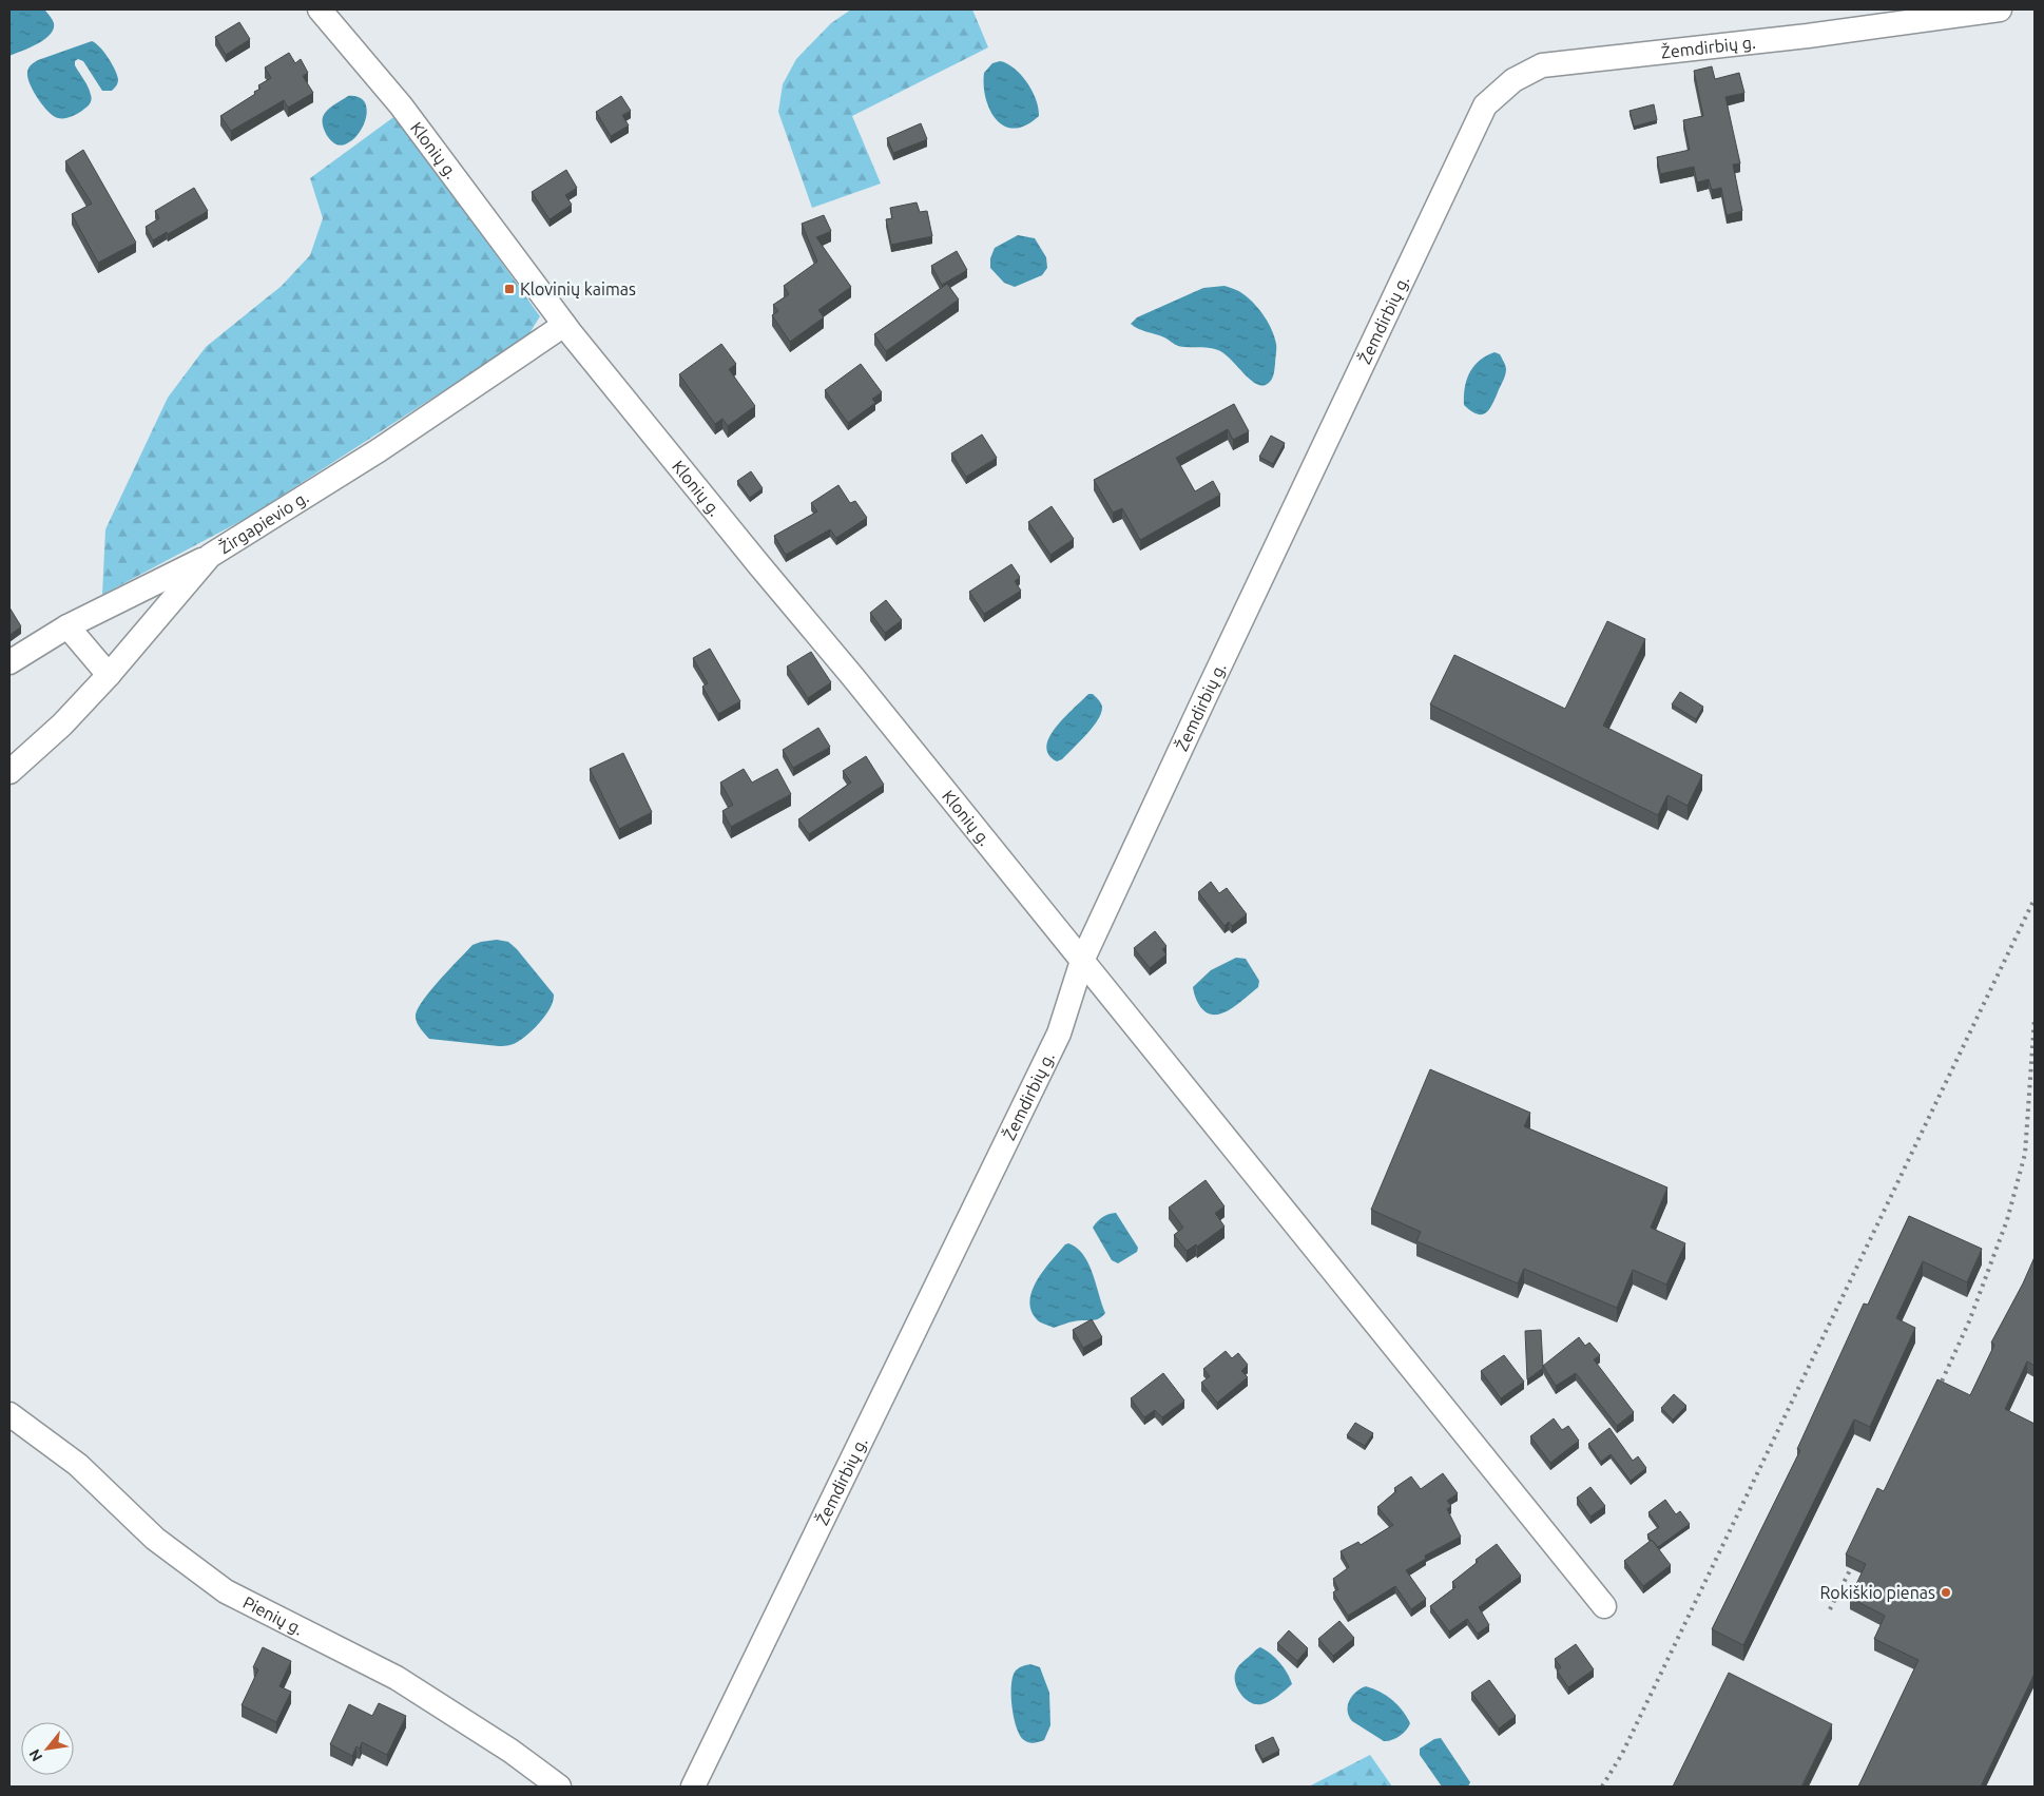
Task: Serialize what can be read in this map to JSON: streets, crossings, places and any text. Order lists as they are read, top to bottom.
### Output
{
  "streets": {
    "street": [
      "Žemdirbių g.",
      "Klonių g.",
      "Žirgapievio g.",
      "Pienių g."
    ]
  },
  "crossings": [
    ["Žemdirbių g.", "Klonių g."],
    ["Klonių g.", "Žirgapievio g."]
  ],
  "places": {
    "transit": ["Klovinių kaimas"],
    "other": ["Rokiškio pienas"]
  },
  "north": "bottom left"
}
